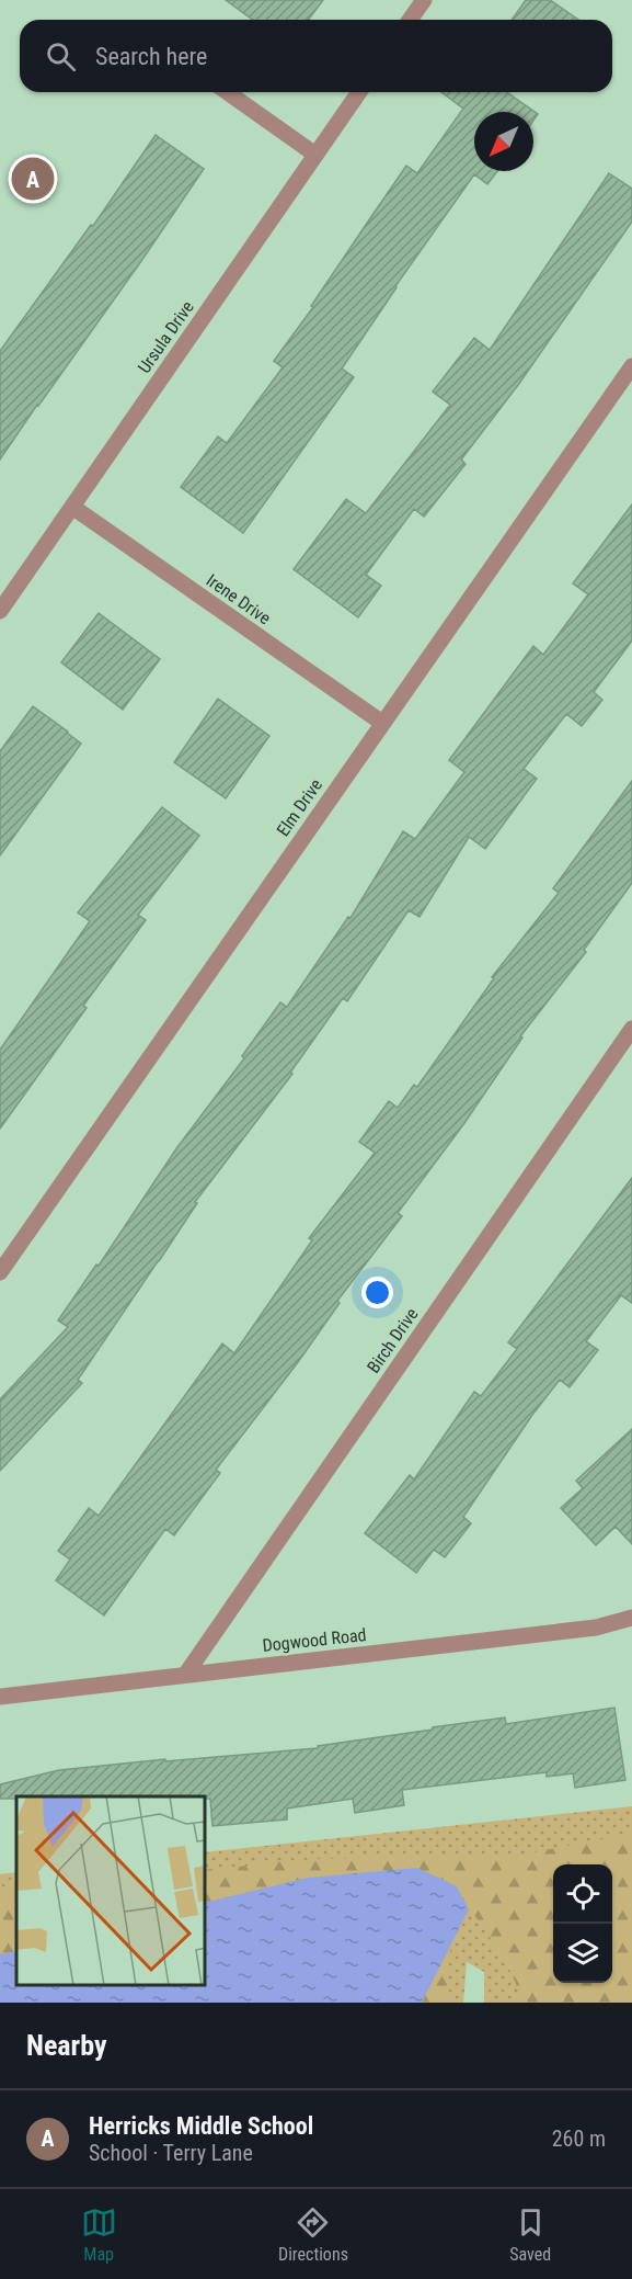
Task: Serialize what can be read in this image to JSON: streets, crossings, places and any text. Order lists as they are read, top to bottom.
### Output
{
  "streets": {
    "street": [
      "Ursula Drive",
      "Irene Drive",
      "Elm Drive",
      "Birch Drive",
      "Dogwood Road"
    ]
  },
  "crossings": [
    ["Ursula Drive", "Irene Drive"],
    ["Irene Drive", "Elm Drive"],
    ["Birch Drive", "Dogwood Road"]
  ],
  "north": "bottom left",
  "page": {
    "search": "Search here",
    "pins": "A",
    "heading": "Nearby",
    "list": [
      {
        "mark": "A",
        "name": "Herricks Middle School",
        "note": "School · Terry Lane",
        "value": "260 m"
      }
    ],
    "nav": ["Map", "Directions", "Saved"]
  }
}
